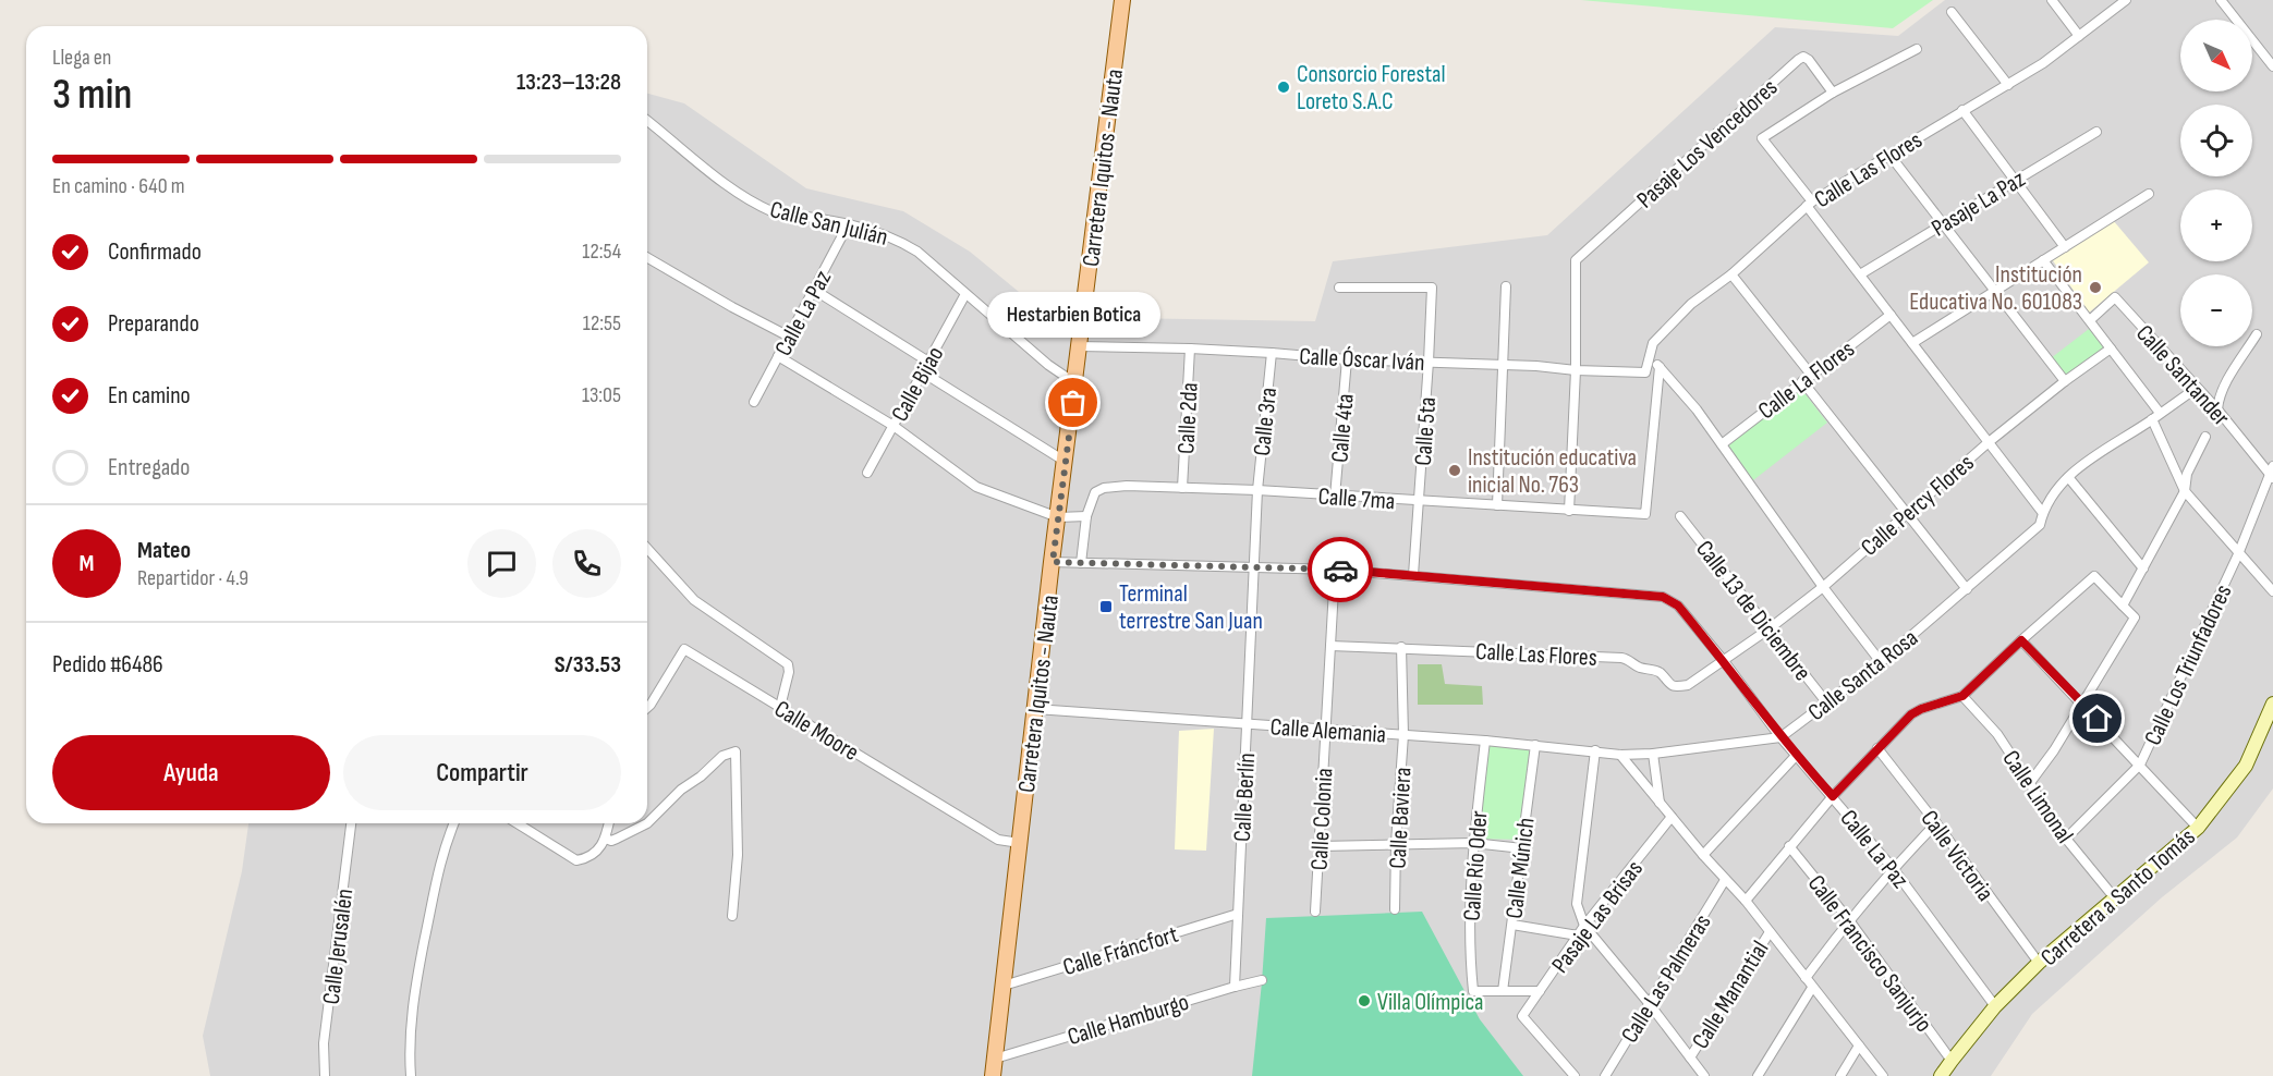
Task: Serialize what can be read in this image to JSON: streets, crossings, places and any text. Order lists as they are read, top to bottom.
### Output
{
  "streets": {
    "main road": ["Carretera Iquitos - Nauta"],
    "street": [
      "Pasaje Los Vencedores",
      "Calle Las Flores",
      "Pasaje La Paz",
      "Calle San Julián",
      "Calle La Paz",
      "Calle Óscar Iván",
      "Calle Santander",
      "Calle La Flores",
      "Calle Bijao",
      "Calle 2da",
      "Calle 3ra",
      "Calle 4ta",
      "Calle 5ta",
      "Calle 7ma",
      "Calle Percy Flores",
      "Calle 13 de Diciembre",
      "Calle Los Triunfadores",
      "Calle Santa Rosa",
      "Calle Moore",
      "Calle Alemania",
      "Calle Limonal",
      "Calle Berlín",
      "Calle Baviera",
      "Calle Colonia",
      "Calle Victoria",
      "Calle Río Oder",
      "Calle Múnich",
      "Carretera a Santo Tomás",
      "Pasaje Las Brisas",
      "Calle Jerusalén",
      "Calle Fráncfort",
      "Calle Francisco Sanjurjo",
      "Calle Las Palmeras",
      "Calle Manantial",
      "Calle Hamburgo"
    ]
  },
  "crossings": [
    ["Pasaje Los Vencedores", "Calle Óscar Iván"],
    ["Carretera Iquitos - Nauta", "Calle San Julián"],
    ["Carretera Iquitos - Nauta", "Calle La Paz"],
    ["Carretera Iquitos - Nauta", "Calle Óscar Iván"],
    ["Carretera Iquitos - Nauta", "Calle Moore"],
    ["Carretera Iquitos - Nauta", "Calle Alemania"],
    ["Carretera Iquitos - Nauta", "Calle Fráncfort"],
    ["Carretera Iquitos - Nauta", "Calle Hamburgo"],
    ["Calle Las Flores", "Calle La Paz"],
    ["Calle Las Flores", "Calle Óscar Iván"],
    ["Calle Las Flores", "Calle Percy Flores"],
    ["Calle Las Flores", "Calle Baviera"],
    ["Calle Las Flores", "Calle Colonia"],
    ["Calle San Julián", "Calle La Paz"],
    ["Calle San Julián", "Calle Bijao"],
    ["Calle La Paz", "Calle 5ta"],
    ["Calle La Paz", "Calle 7ma"],
    ["Calle La Paz", "Calle Percy Flores"],
    ["Calle La Paz", "Calle Santa Rosa"],
    ["Calle La Paz", "Calle Berlín"],
    ["Calle La Paz", "Calle Colonia"],
    ["Calle La Paz", "Carretera a Santo Tomás"],
    ["Calle Óscar Iván", "Calle 2da"],
    ["Calle Óscar Iván", "Calle 3ra"],
    ["Calle Óscar Iván", "Calle 4ta"],
    ["Calle Óscar Iván", "Calle 5ta"],
    ["Calle Santander", "Calle Los Triunfadores"],
    ["Calle Santander", "Calle Santa Rosa"],
    ["Calle 2da", "Calle 7ma"],
    ["Calle 3ra", "Calle 7ma"],
    ["Calle 3ra", "Calle Berlín"],
    ["Calle 4ta", "Calle 7ma"],
    ["Calle 5ta", "Calle 7ma"],
    ["Calle 7ma", "Calle Berlín"],
    ["Calle Percy Flores", "Calle 13 de Diciembre"],
    ["Calle 13 de Diciembre", "Calle Santa Rosa"],
    ["Calle Los Triunfadores", "Calle Limonal"],
    ["Calle Santa Rosa", "Calle Alemania"],
    ["Calle Alemania", "Calle Berlín"],
    ["Calle Alemania", "Calle Baviera"],
    ["Calle Alemania", "Calle Colonia"],
    ["Calle Alemania", "Calle Río Oder"],
    ["Calle Alemania", "Calle Múnich"],
    ["Calle Limonal", "Carretera a Santo Tomás"],
    ["Calle Berlín", "Calle Fráncfort"],
    ["Calle Berlín", "Calle Hamburgo"],
    ["Calle Victoria", "Carretera a Santo Tomás"],
    ["Calle Río Oder", "Calle Múnich"],
    ["Carretera a Santo Tomás", "Calle Francisco Sanjurjo"]
  ],
  "places": {
    "other": [
      "Consorcio Forestal Loreto S.A.C",
      "Institución Educativa No. 601083",
      "Hestarbien Botica",
      "Institución educativa inicial No. 763",
      "Villa Olímpica"
    ],
    "transit": ["Terminal terrestre San Juan"]
  },
  "north": "bottom right",
  "page": {
    "map_buttons": ["+", "−"],
    "heading": ["3 min", "Llega en", "13:23–13:28"],
    "panel": [
      "Mateo",
      "Repartidor · 4.9",
      "Pedido #6486",
      "S/33.53"
    ],
    "bar": "En camino · 640 m",
    "list": [
      ["Confirmado", "12:54"],
      ["Preparando", "12:55"],
      ["En camino", "13:05"],
      "Entregado"
    ],
    "bubble": "Hestarbien Botica",
    "round": "M",
    "buttons": ["Ayuda", "Compartir"]
  }
}
